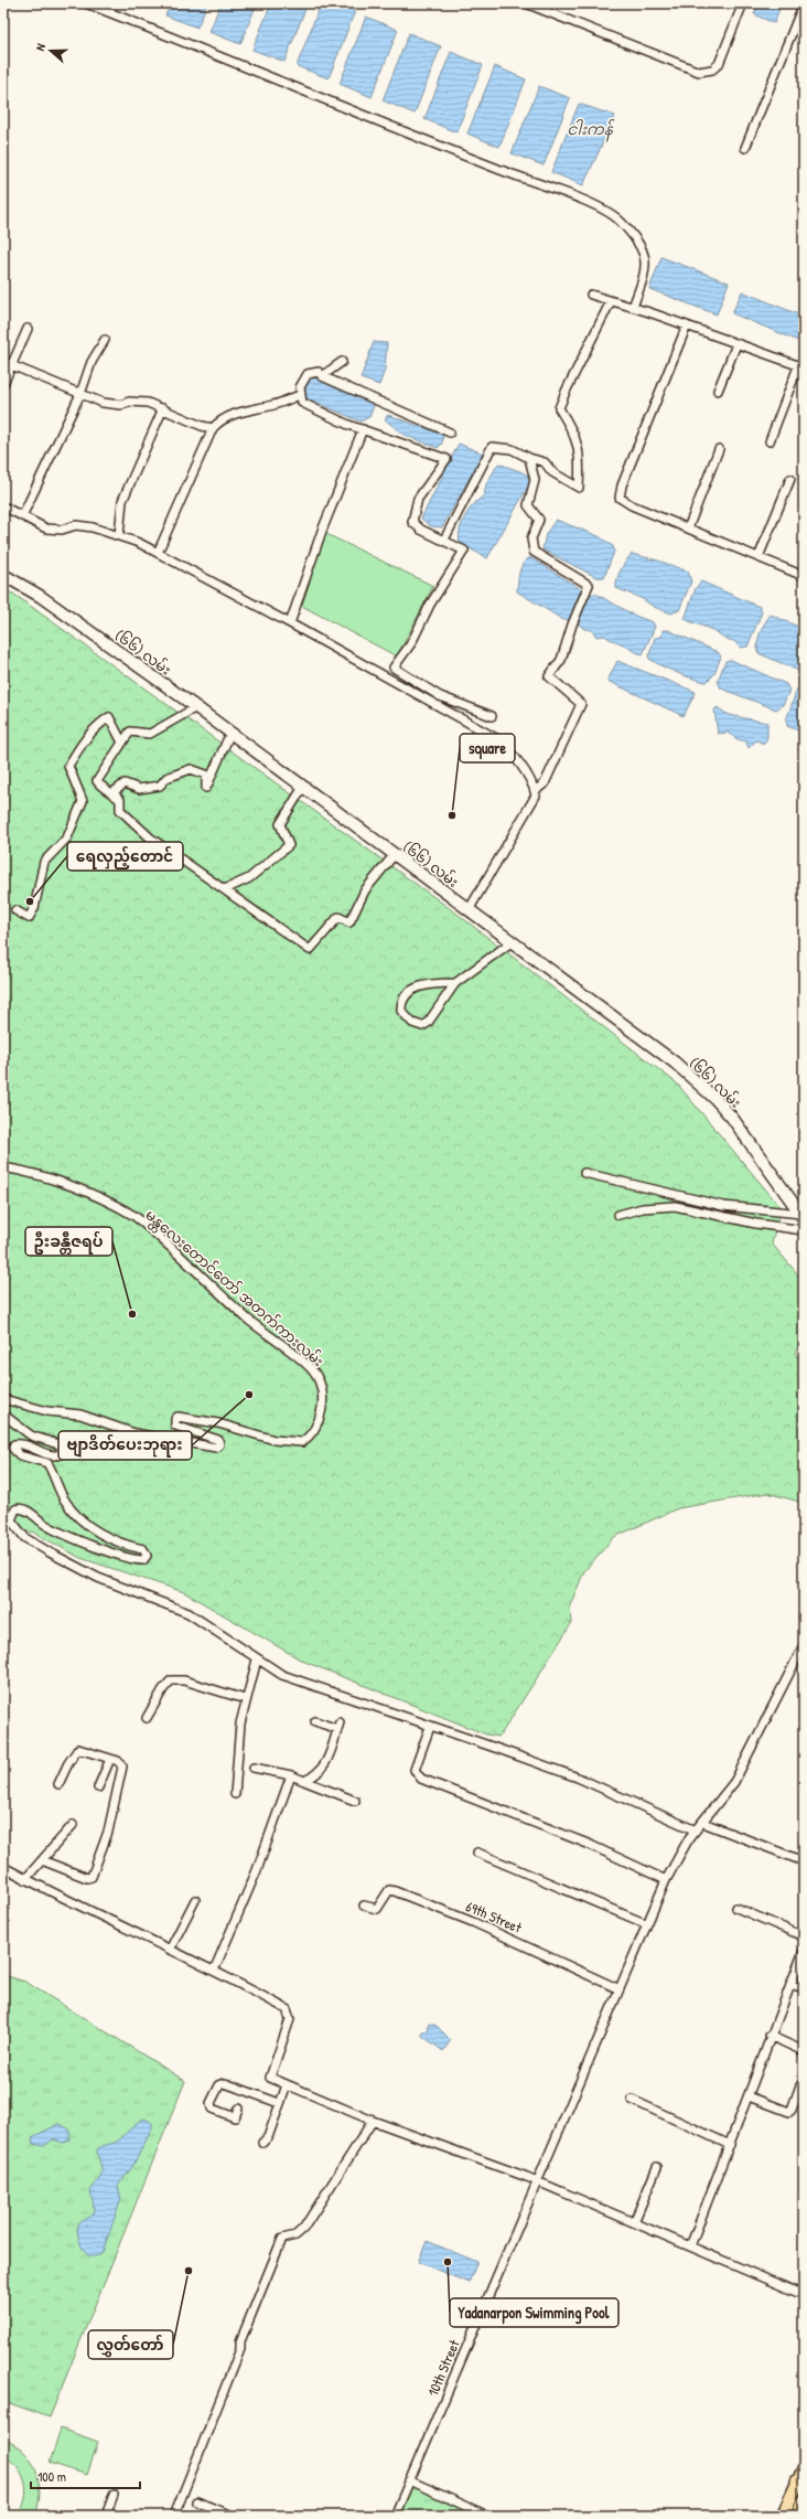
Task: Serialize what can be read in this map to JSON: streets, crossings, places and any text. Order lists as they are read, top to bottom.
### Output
{
  "streets": {
    "street": [
      "(၆၆) လမ်း",
      "မန္တလေးတောင်တော် အတက်ကားလမ်း",
      "69th Street",
      "10th Street"
    ]
  },
  "crossings": [
    ["69th Street", "10th Street"]
  ],
  "water": ["ငါးကန်"],
  "places": [
    "square",
    "ရေလှည့်တောင်",
    "ဦးခန္တီဇရပ်",
    "ဗျာဒိတ်ပေးဘုရား",
    "Yadanarpon Swimming Pool",
    "လွှတ်တော်"
  ],
  "scale_bar": "100 m",
  "north": "left"
}
